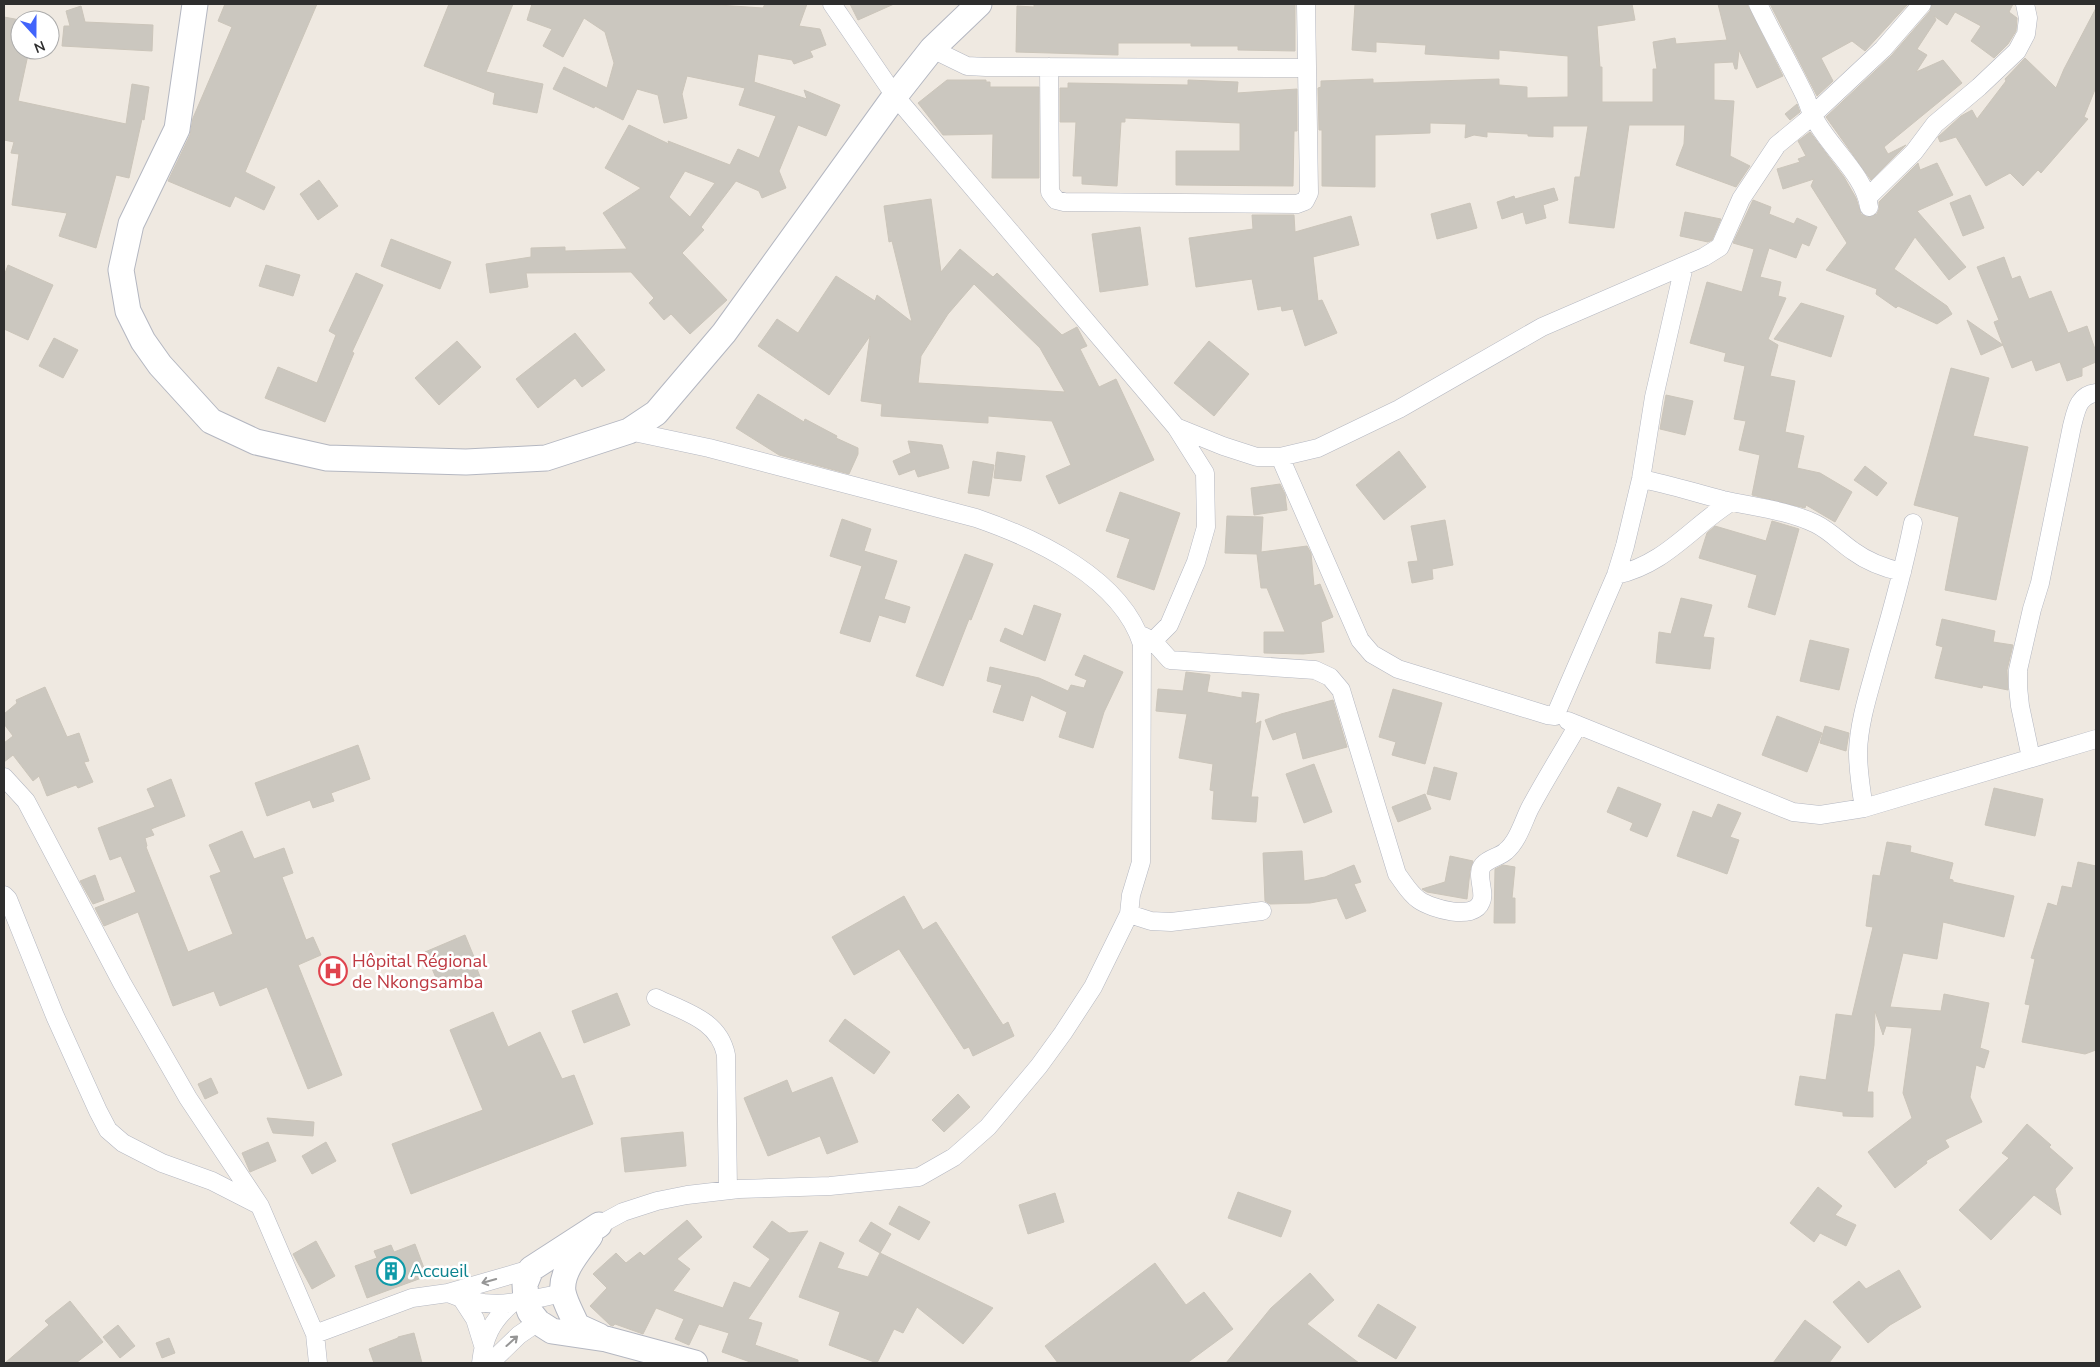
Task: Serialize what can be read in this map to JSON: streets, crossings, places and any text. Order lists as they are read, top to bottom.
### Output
{
  "places": {
    "hospital": ["Hôpital Régional de Nkongsamba"],
    "building": ["Accueil"]
  },
  "north": "bottom"
}
